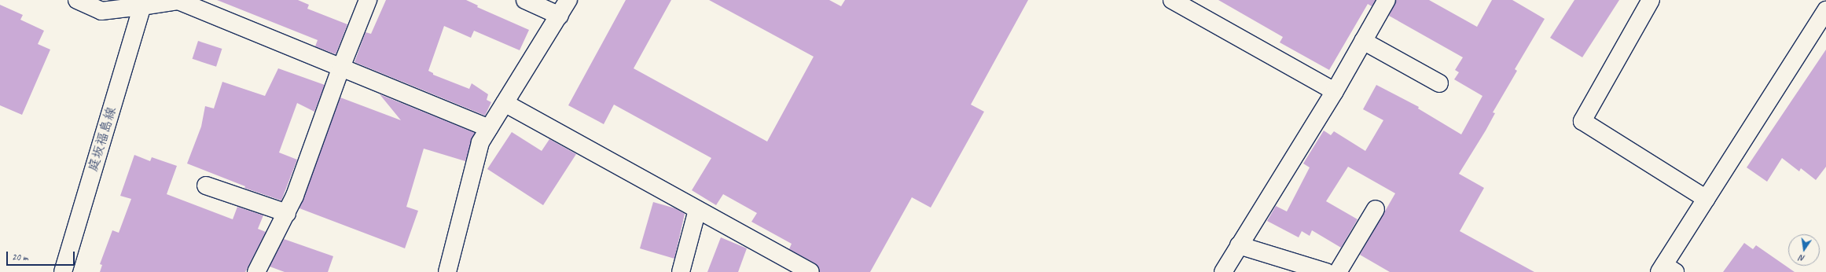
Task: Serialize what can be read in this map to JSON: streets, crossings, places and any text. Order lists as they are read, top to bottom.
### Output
{
  "streets": {
    "street": ["庭坂福島線"]
  },
  "scale_bar": "20 m",
  "north": "bottom"
}
